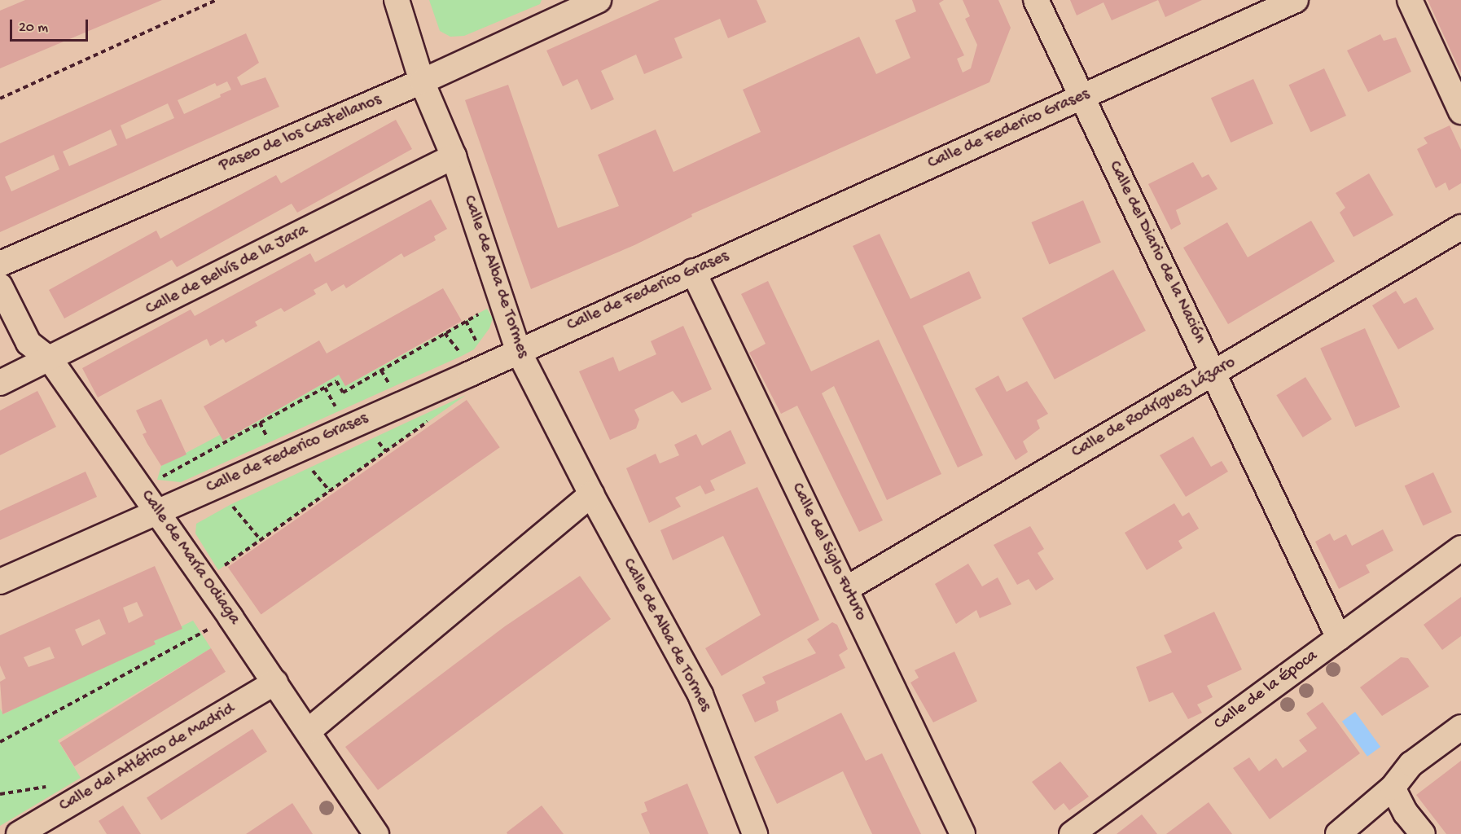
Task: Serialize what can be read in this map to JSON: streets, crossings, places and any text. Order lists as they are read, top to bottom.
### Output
{
  "streets": {
    "street": [
      "Calle de Federico Grases",
      "Paseo de los Castellanos",
      "Calle del Diario de la Nación",
      "Calle de Belvís de la Jara",
      "Calle de Alba de Tormes",
      "Calle de Rodríguez Lázaro",
      "Calle del Siglo Futuro",
      "Calle de María Odiaga",
      "Calle de la Época",
      "Calle del Atlético de Madrid"
    ]
  },
  "crossings": [
    ["Calle de Federico Grases", "Calle del Diario de la Nación"],
    ["Calle de Federico Grases", "Calle de Alba de Tormes"],
    ["Calle de Federico Grases", "Calle del Siglo Futuro"],
    ["Calle de Federico Grases", "Calle de María Odiaga"],
    ["Paseo de los Castellanos", "Calle de Alba de Tormes"],
    ["Calle del Diario de la Nación", "Calle de Rodríguez Lázaro"],
    ["Calle del Diario de la Nación", "Calle de la Época"],
    ["Calle de Belvís de la Jara", "Calle de Alba de Tormes"],
    ["Calle de Belvís de la Jara", "Calle de María Odiaga"],
    ["Calle de Rodríguez Lázaro", "Calle del Siglo Futuro"],
    ["Calle de María Odiaga", "Calle del Atlético de Madrid"]
  ],
  "scale_bar": "20 m"
}
